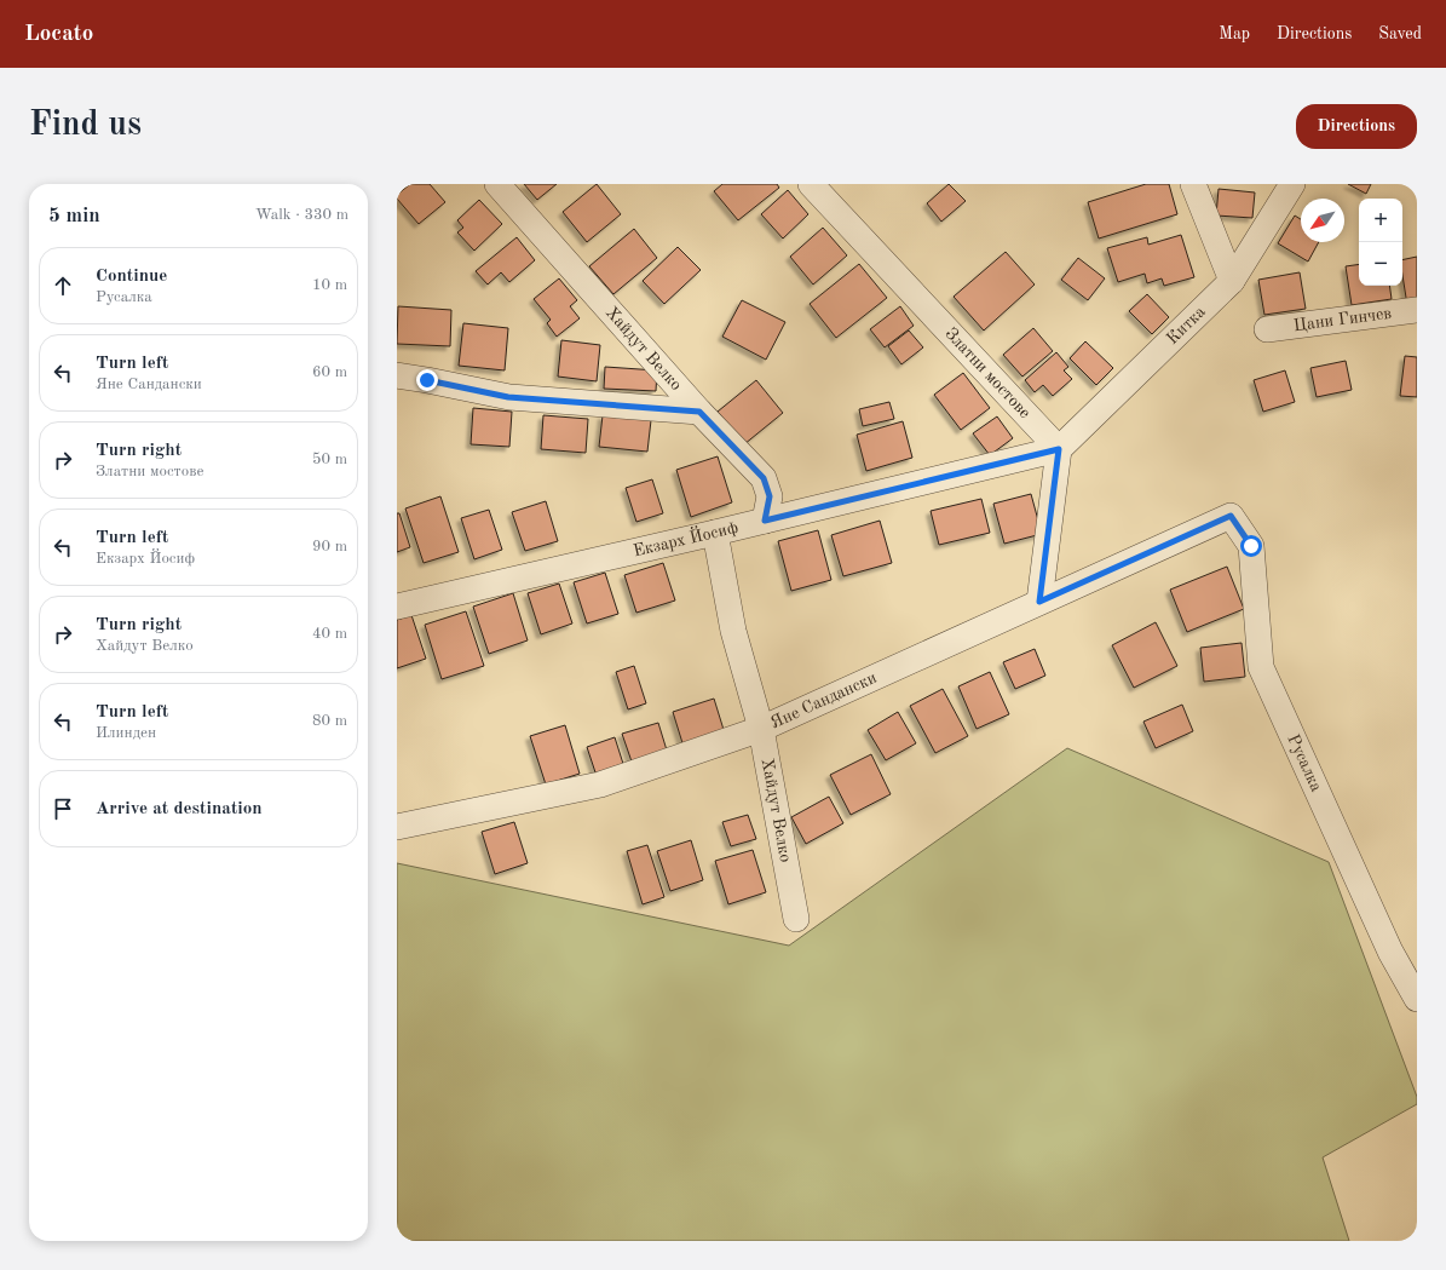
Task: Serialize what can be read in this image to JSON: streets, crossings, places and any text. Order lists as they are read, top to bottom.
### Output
{
  "streets": {
    "street": [
      "Цани Гинчев",
      "Китка",
      "Хайдут Велко",
      "Златни мостове",
      "Екзарх Йосиф",
      "Яне Сандански",
      "Русалка"
    ]
  },
  "crossings": [
    ["Китка", "Златни мостове"],
    ["Китка", "Екзарх Йосиф"],
    ["Хайдут Велко", "Екзарх Йосиф"],
    ["Хайдут Велко", "Яне Сандански"],
    ["Златни мостове", "Екзарх Йосиф"],
    ["Яне Сандански", "Русалка"]
  ],
  "north": "bottom left",
  "page": {
    "header": "Locato",
    "nav": ["Map", "Directions", "Saved"],
    "buttons": "Directions",
    "title": "Find us",
    "heading": ["5 min", "Walk · 330 m"],
    "map_buttons": ["+", "−"],
    "list": [
      ["Continue", "Русалка", "10 m"],
      ["Turn left", "Яне Сандански", "60 m"],
      ["Turn right", "Златни мостове", "50 m"],
      ["Turn left", "Екзарх Йосиф", "90 m"],
      ["Turn right", "Хайдут Велко", "40 m"],
      ["Turn left", "Илинден", "80 m"],
      "Arrive at destination"
    ]
  }
}
